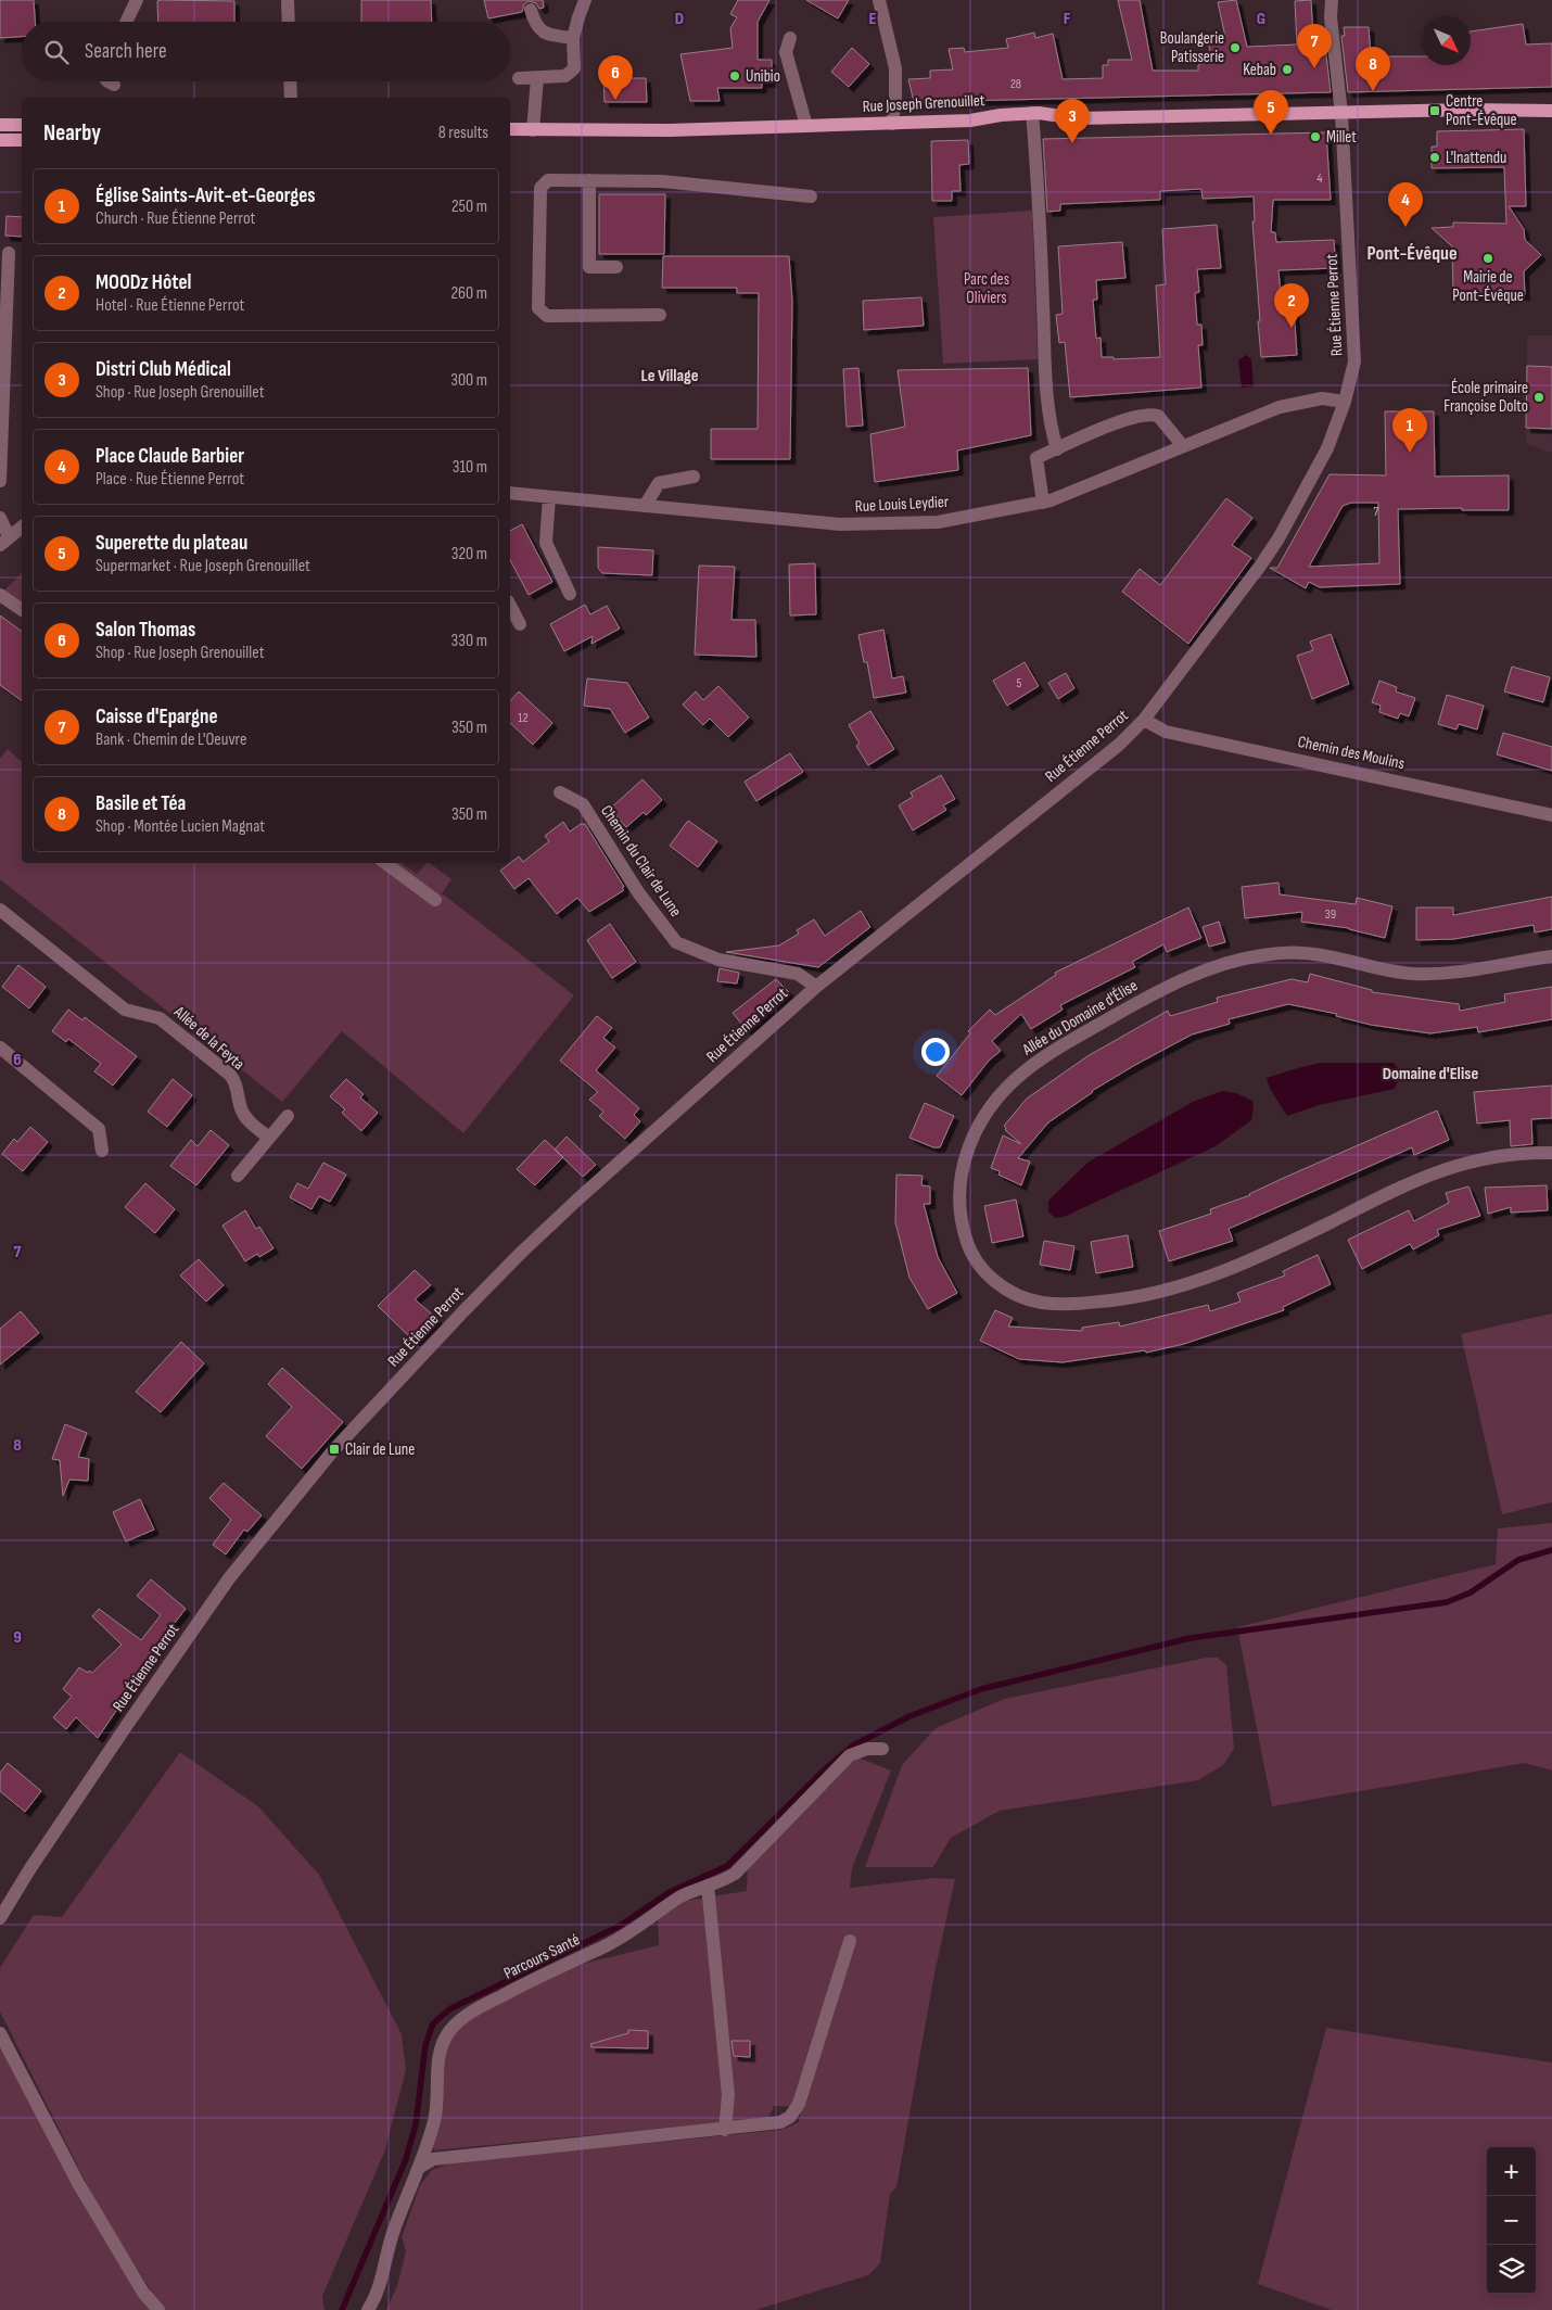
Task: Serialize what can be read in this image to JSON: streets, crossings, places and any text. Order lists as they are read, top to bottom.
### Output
{
  "streets": {
    "main road": ["Rue Joseph Grenouillet"],
    "street": [
      "Rue Étienne Perrot",
      "Rue Louis Leydier",
      "Chemin des Moulins",
      "Chemin du Clair de Lune",
      "Allée du Domaine d'Élise",
      "Allée de la Feyta",
      "Parcours Santé"
    ]
  },
  "crossings": [
    ["Rue Joseph Grenouillet", "Rue Étienne Perrot"],
    ["Rue Étienne Perrot", "Rue Louis Leydier"],
    ["Rue Étienne Perrot", "Chemin des Moulins"],
    ["Rue Étienne Perrot", "Chemin du Clair de Lune"]
  ],
  "districts": ["Pont-Évêque", "Le Village", "Domaine d'Elise"],
  "parks": ["Parc des Oliviers"],
  "places": {
    "other": [
      "Boulangerie Patisserie",
      "Kebab",
      "Unibio",
      "Millet",
      "L'Inattendu",
      "Mairie de Pont-Évêque",
      "École primaire Françoise Dolto"
    ],
    "transit": ["Centre Pont-Évêque", "Clair de Lune"]
  },
  "house_numbers": [
    "28",
    "4",
    "7",
    "5",
    "12",
    "39"
  ],
  "north": "bottom right",
  "page": {
    "search": "Search here",
    "pins": [
      "7",
      "8",
      "6",
      "5",
      "3",
      "4",
      "2",
      "1"
    ],
    "heading": ["Nearby", "8 results"],
    "list": [
      {
        "mark": "1",
        "name": "Église Saints-Avit-et-Georges",
        "note": "Church · Rue Étienne Perrot",
        "value": "250 m"
      },
      {
        "mark": "2",
        "name": "MOODz Hôtel",
        "note": "Hotel · Rue Étienne Perrot",
        "value": "260 m"
      },
      {
        "mark": "3",
        "name": "Distri Club Médical",
        "note": "Shop · Rue Joseph Grenouillet",
        "value": "300 m"
      },
      {
        "mark": "4",
        "name": "Place Claude Barbier",
        "note": "Place · Rue Étienne Perrot",
        "value": "310 m"
      },
      {
        "mark": "5",
        "name": "Superette du plateau",
        "note": "Supermarket · Rue Joseph Grenouillet",
        "value": "320 m"
      },
      {
        "mark": "6",
        "name": "Salon Thomas",
        "note": "Shop · Rue Joseph Grenouillet",
        "value": "330 m"
      },
      {
        "mark": "7",
        "name": "Caisse d'Epargne",
        "note": "Bank · Chemin de L'Oeuvre",
        "value": "350 m"
      },
      {
        "mark": "8",
        "name": "Basile et Téa",
        "note": "Shop · Montée Lucien Magnat",
        "value": "350 m"
      }
    ],
    "map_buttons": ["+", "−"]
  },
  "grid": {
    "columns": [
      "D",
      "E",
      "F",
      "G"
    ],
    "rows": [
      "6",
      "7",
      "8",
      "9"
    ]
  }
}
